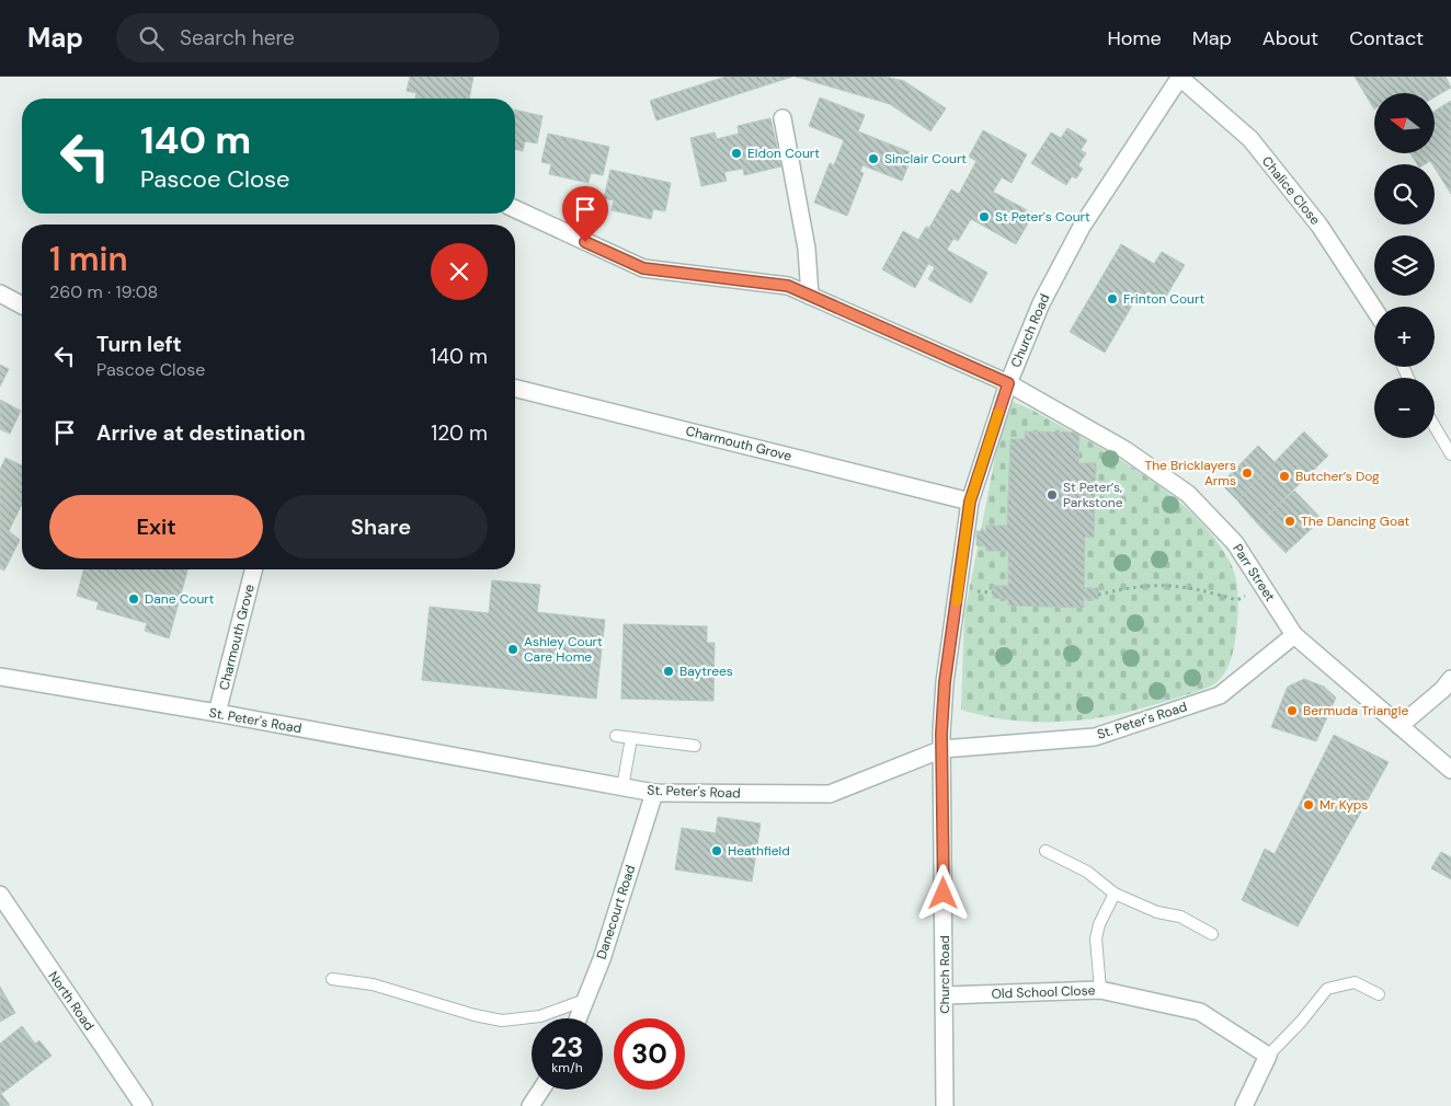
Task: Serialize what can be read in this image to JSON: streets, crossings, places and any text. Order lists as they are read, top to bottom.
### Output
{
  "streets": {
    "street": [
      "Chalice Close",
      "Church Road",
      "Charmouth Grove",
      "Parr Street",
      "St. Peter's Road",
      "Danecourt Road",
      "Old School Close",
      "North Road"
    ]
  },
  "crossings": [
    ["Chalice Close", "Church Road"],
    ["Church Road", "Charmouth Grove"],
    ["Church Road", "Parr Street"],
    ["Church Road", "St. Peter's Road"],
    ["Church Road", "Old School Close"],
    ["Charmouth Grove", "St. Peter's Road"],
    ["Parr Street", "St. Peter's Road"],
    ["St. Peter's Road", "Danecourt Road"]
  ],
  "places": [
    "Eldon Court",
    "Sinclair Court",
    "St Peter's Court",
    "Frinton Court",
    "The Bricklayers Arms",
    "Butcher’s Dog",
    "St Peter’s, Parkstone",
    "The Dancing Goat",
    "Dane Court",
    "Ashley Court Care Home",
    "Baytrees",
    "Bermuda Triangle",
    "Mr Kyps",
    "Heathfield"
  ],
  "north": "left",
  "page": {
    "header": "Map",
    "search": "Search here",
    "nav": [
      "Home",
      "Map",
      "About",
      "Contact"
    ],
    "map_buttons": ["+", "−"],
    "turn": ["140 m", "Pascoe Close"],
    "heading": ["1 min", "260 m · 19:08"],
    "list": [
      {
        "name": "Turn left",
        "note": "Pascoe Close",
        "value": "140 m"
      },
      {
        "name": "Arrive at destination",
        "value": "120 m"
      }
    ],
    "buttons": ["Exit", "Share"],
    "speed": "23 km/h",
    "limit": "30"
  }
}
